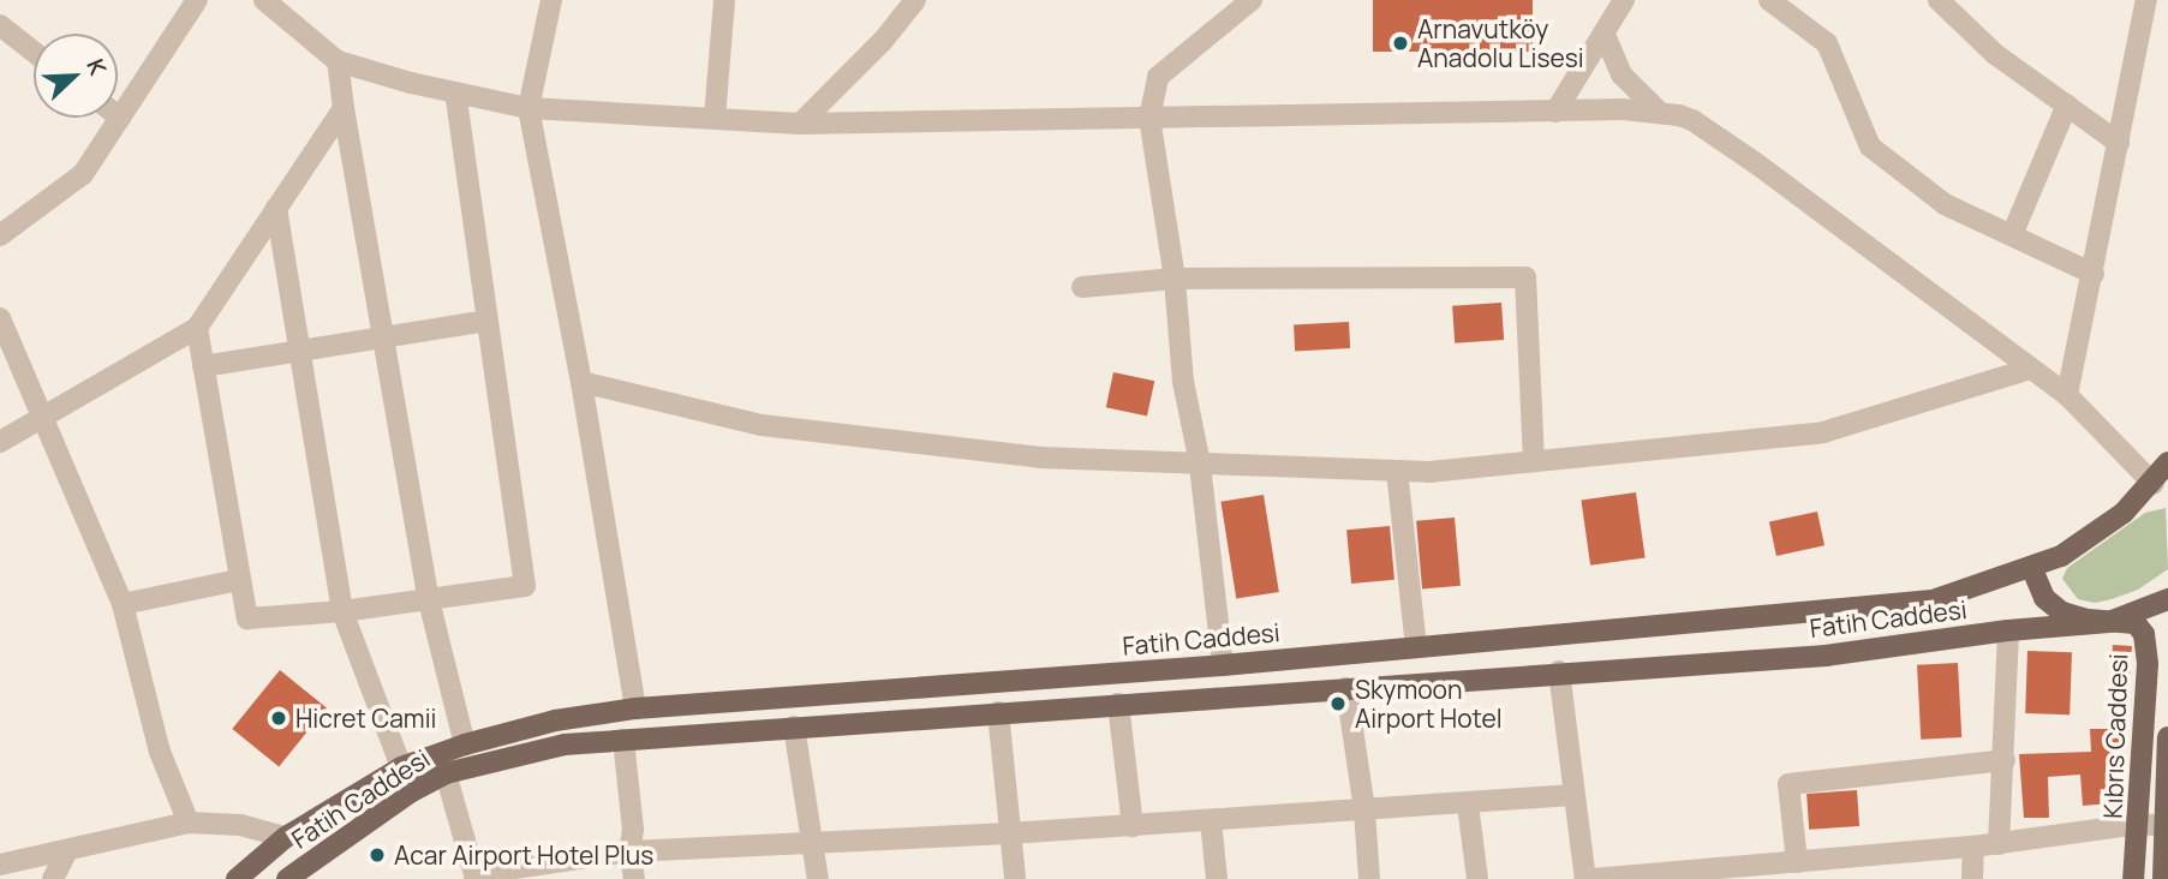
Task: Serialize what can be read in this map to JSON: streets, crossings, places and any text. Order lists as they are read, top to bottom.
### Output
{
  "streets": {
    "main road": ["Fatih Caddesi", "Kıbrıs Caddesi"]
  },
  "crossings": [
    ["Fatih Caddesi", "Kıbrıs Caddesi"]
  ],
  "places": [
    "Arnavutköy Anadolu Lisesi",
    "Skymoon Airport Hotel",
    "Hicret Camii",
    "Acar Airport Hotel Plus"
  ],
  "north": "top right"
}
